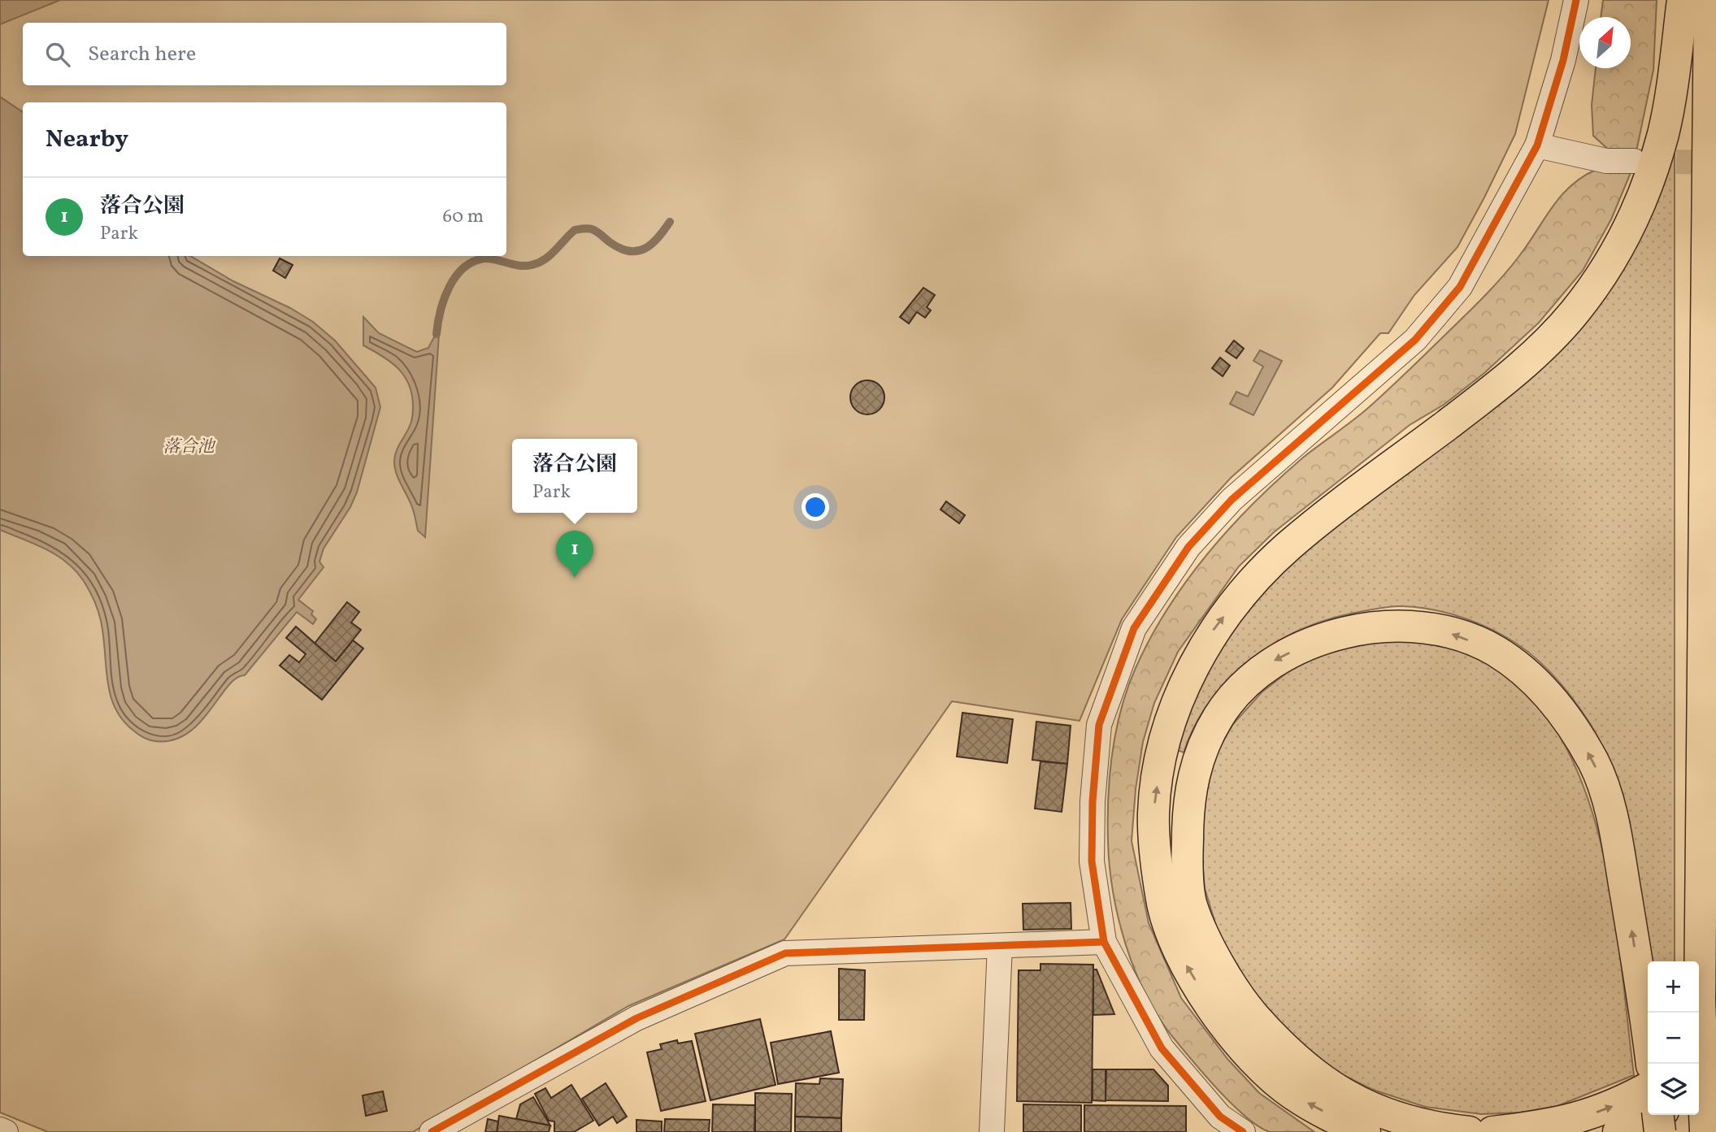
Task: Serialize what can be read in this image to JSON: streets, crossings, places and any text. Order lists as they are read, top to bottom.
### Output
{
  "water": ["落合池"],
  "north": "top right",
  "page": {
    "search": "Search here",
    "heading": "Nearby",
    "list": [
      {
        "mark": "1",
        "name": "落合公園",
        "note": "Park",
        "value": "60 m"
      }
    ],
    "popup": ["落合公園", "Park"],
    "pins": "1",
    "map_buttons": ["+", "−"]
  }
}
